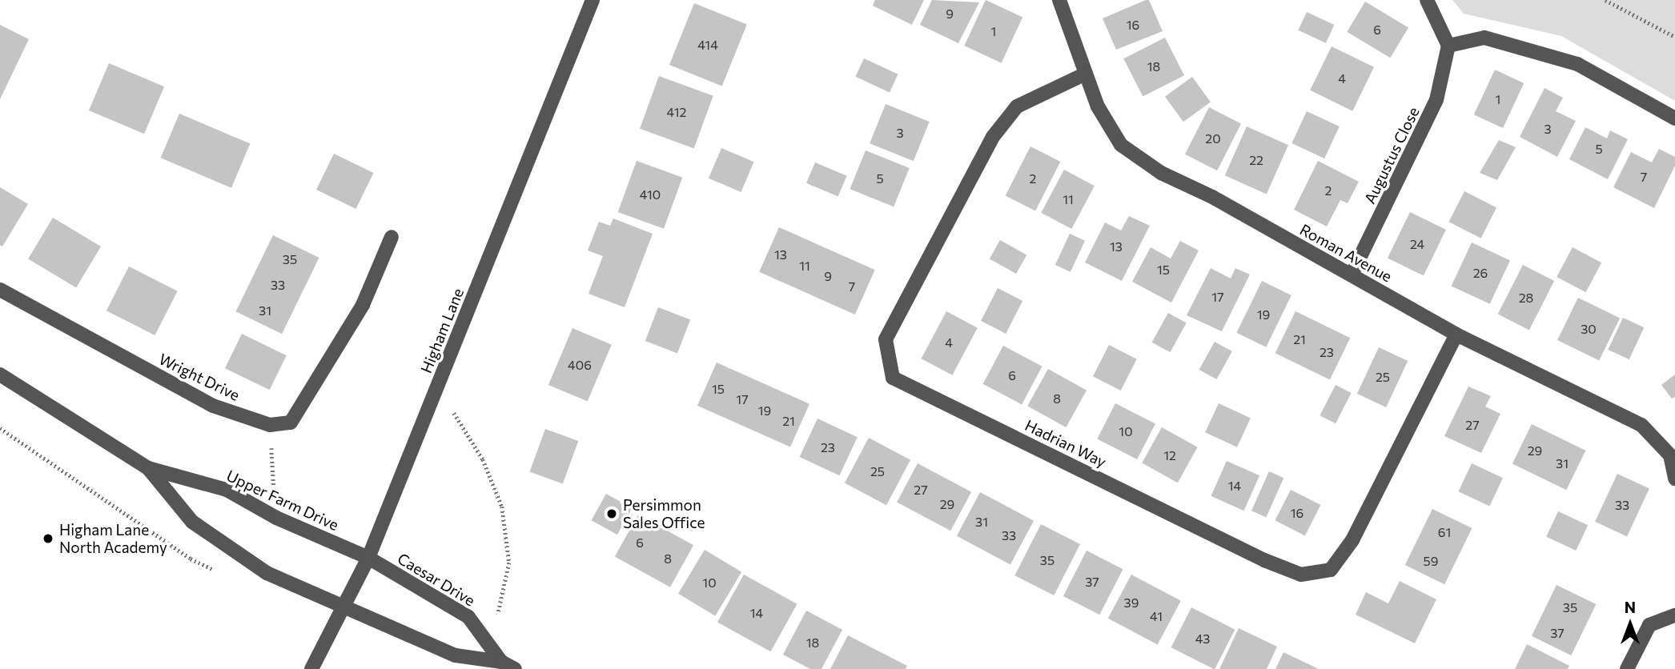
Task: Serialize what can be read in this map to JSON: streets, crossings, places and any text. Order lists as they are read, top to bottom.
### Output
{
  "streets": {
    "street": [
      "Augustus Close",
      "Roman Avenue",
      "Higham Lane",
      "Wright Drive",
      "Hadrian Way",
      "Upper Farm Drive",
      "Caesar Drive"
    ]
  },
  "crossings": [
    ["Augustus Close", "Roman Avenue"],
    ["Roman Avenue", "Hadrian Way"],
    ["Higham Lane", "Upper Farm Drive"],
    ["Higham Lane", "Caesar Drive"],
    ["Upper Farm Drive", "Caesar Drive"]
  ],
  "places": ["Persimmon Sales Office", "Higham Lane North Academy"],
  "house_numbers": [
    "9",
    "16",
    "6",
    "1",
    "414",
    "18",
    "4",
    "1",
    "412",
    "3",
    "3",
    "20",
    "5",
    "22",
    "7",
    "5",
    "2",
    "2",
    "410",
    "11",
    "24",
    "13",
    "13",
    "35",
    "11",
    "15",
    "26",
    "9",
    "33",
    "7",
    "17",
    "28",
    "31",
    "19",
    "30",
    "21",
    "4",
    "23",
    "406",
    "6",
    "25",
    "15",
    "8",
    "17",
    "19",
    "21",
    "27",
    "10",
    "23",
    "29",
    "12",
    "31",
    "25",
    "14",
    "27",
    "29",
    "33",
    "16",
    "31",
    "61",
    "33",
    "6",
    "8",
    "35",
    "59",
    "37",
    "10",
    "39",
    "35",
    "14",
    "41",
    "37",
    "43",
    "18"
  ],
  "north": "top"
}
